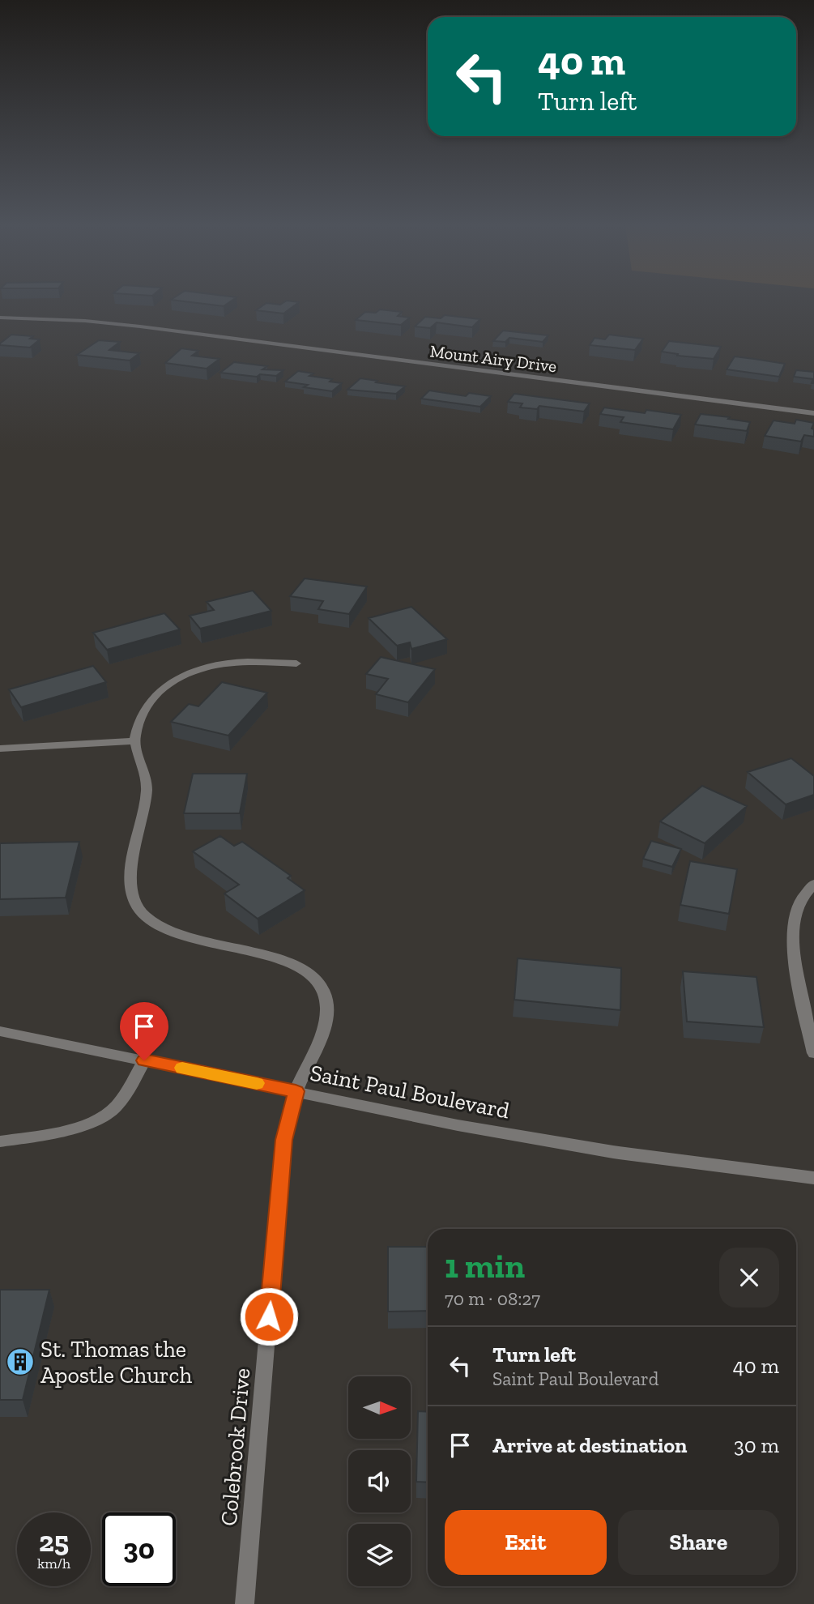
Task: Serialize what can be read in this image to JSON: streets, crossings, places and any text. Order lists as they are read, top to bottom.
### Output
{
  "streets": {
    "street": ["Mount Airy Drive", "Saint Paul Boulevard", "Colebrook Drive"]
  },
  "crossings": [
    ["Saint Paul Boulevard", "Colebrook Drive"]
  ],
  "places": {
    "building": ["St. Thomas the Apostle Church"]
  },
  "north": "right",
  "page": {
    "turn": ["40 m", "Turn left"],
    "heading": ["1 min", "70 m · 08:27"],
    "list": [
      {
        "name": "Turn left",
        "note": "Saint Paul Boulevard",
        "value": "40 m"
      },
      {
        "name": "Arrive at destination",
        "value": "30 m"
      }
    ],
    "buttons": ["Exit", "Share"],
    "speed": "25 km/h",
    "limit": "30"
  }
}
